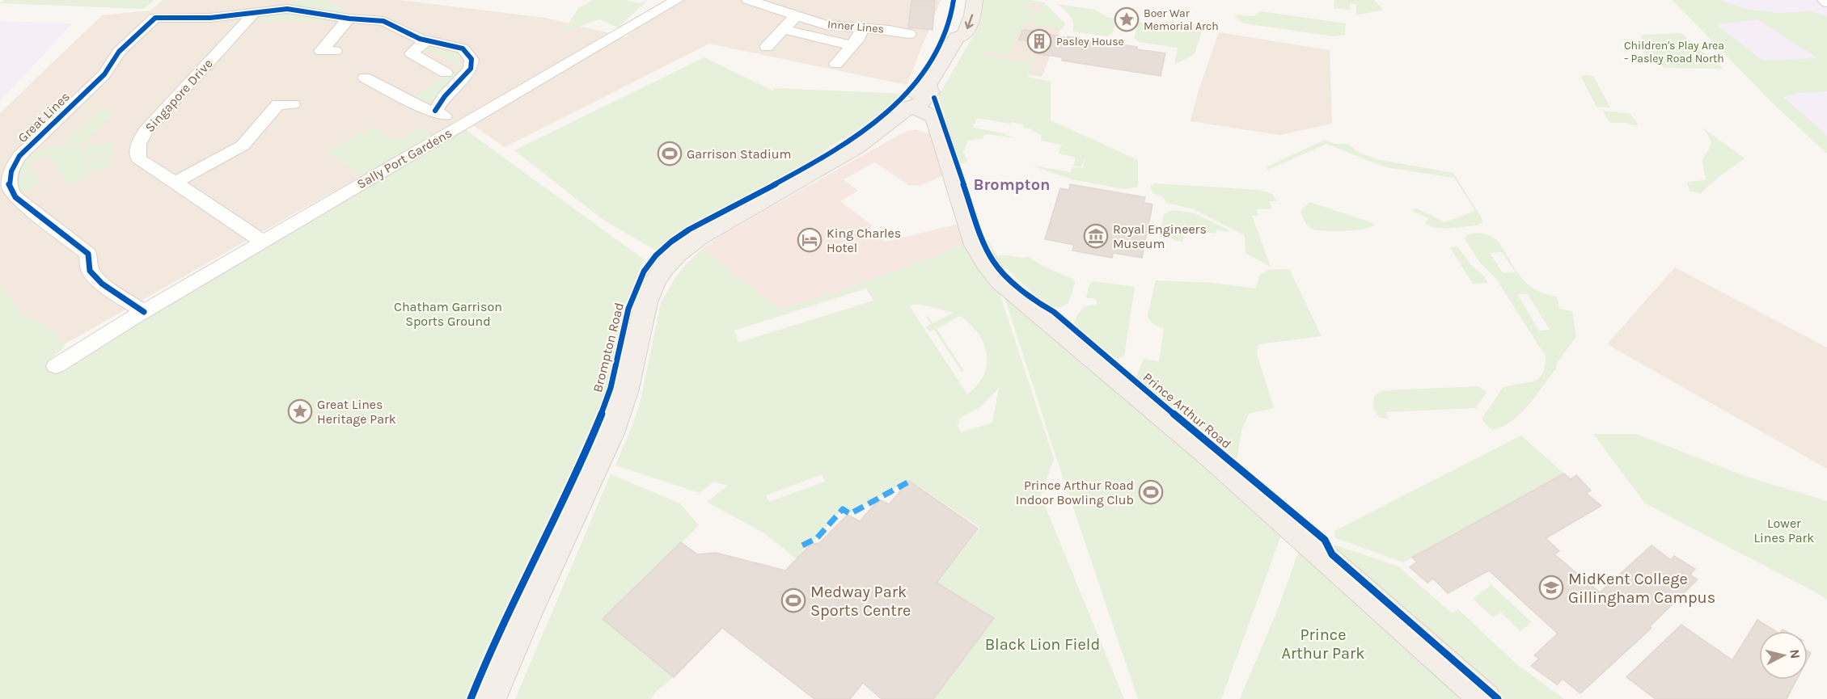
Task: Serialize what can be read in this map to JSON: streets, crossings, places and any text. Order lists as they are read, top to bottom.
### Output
{
  "streets": {
    "main road": ["Brompton Road", "Prince Arthur Road"],
    "street": [
      "Inner Lines",
      "Singapore Drive",
      "Great Lines",
      "Sally Port Gardens"
    ]
  },
  "crossings": [
    ["Singapore Drive", "Great Lines"],
    ["Singapore Drive", "Sally Port Gardens"],
    ["Great Lines", "Sally Port Gardens"],
    ["Brompton Road", "Prince Arthur Road"]
  ],
  "districts": ["Brompton"],
  "parks": [
    "Children's Play Area - Pasley Road North",
    "Chatham Garrison Sports Ground",
    "Lower Lines Park",
    "Prince Arthur Park",
    "Black Lion Field"
  ],
  "places": {
    "place": ["Boer War Memorial Arch", "Great Lines Heritage Park"],
    "building": ["Pasley House"],
    "sports": ["Garrison Stadium", "Prince Arthur Road Indoor Bowling Club", "Medway Park Sports Centre"],
    "museum": ["Royal Engineers Museum"],
    "hotel": ["King Charles Hotel"],
    "school or university": ["MidKent College Gillingham Campus"]
  },
  "north": "right"
}
